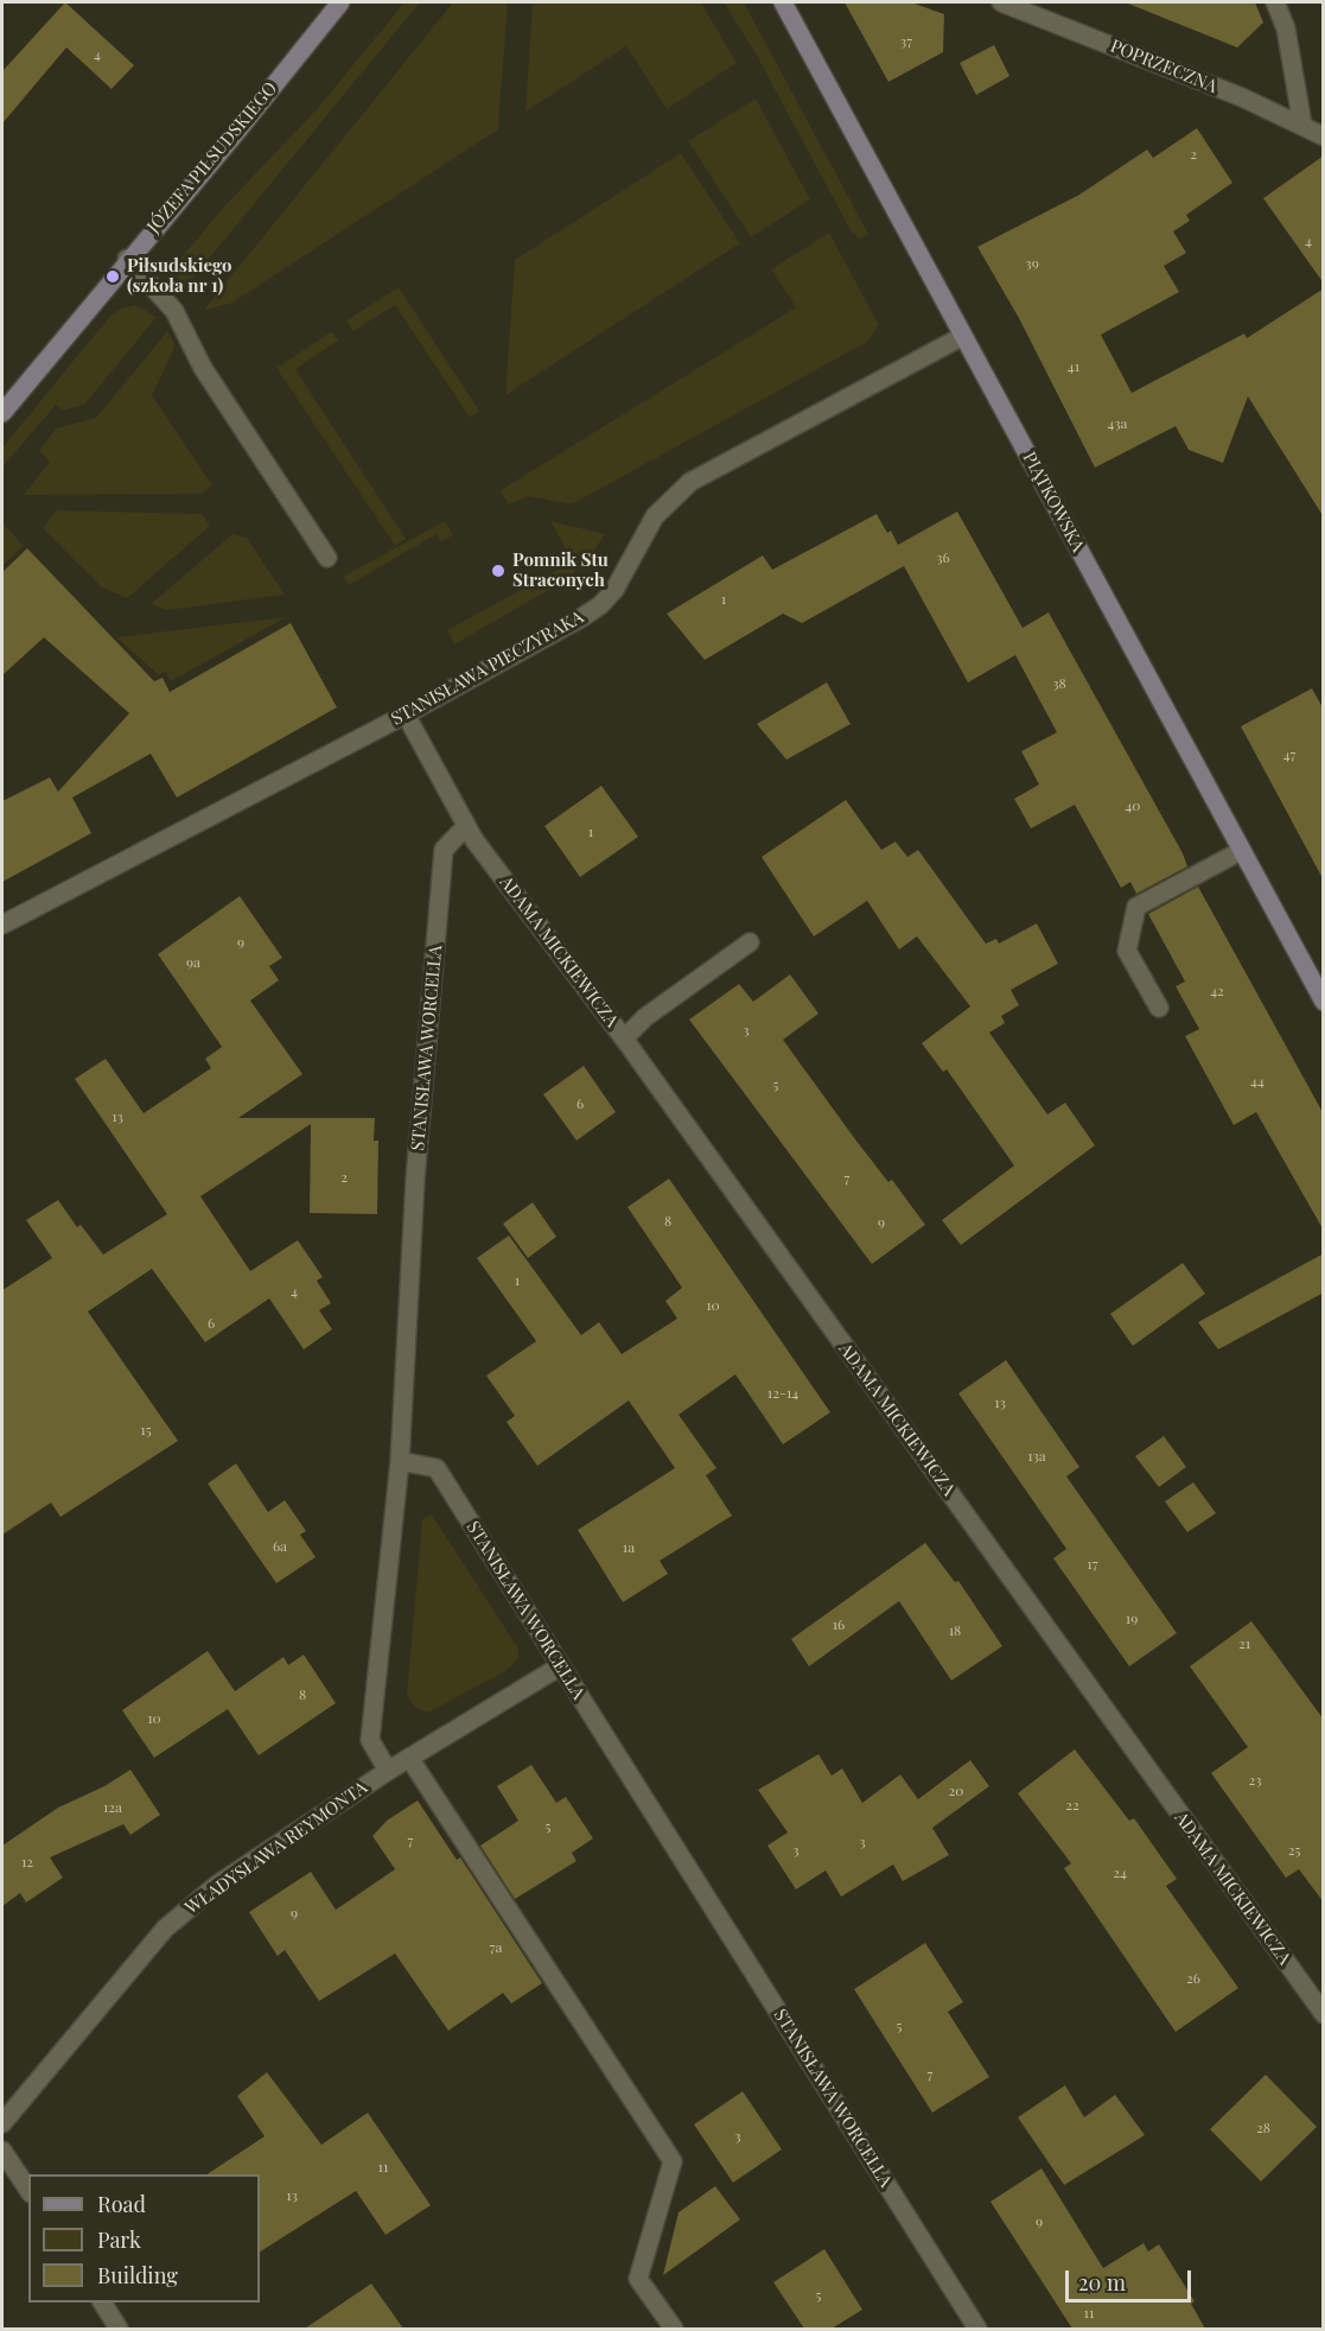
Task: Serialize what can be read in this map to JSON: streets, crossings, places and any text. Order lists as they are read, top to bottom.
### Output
{
  "streets": {
    "main road": ["JÓZEFA PIŁSUDSKIEGO", "PIĄTKOWSKA"],
    "street": [
      "POPRZECZNA",
      "STANISŁAWA PIECZYRAKA",
      "ADAMA MICKIEWICZA",
      "STANISŁAWA WORCELLA",
      "WŁADYSŁAWA REYMONTA"
    ]
  },
  "crossings": [
    ["PIĄTKOWSKA", "STANISŁAWA PIECZYRAKA"],
    ["STANISŁAWA PIECZYRAKA", "ADAMA MICKIEWICZA"],
    ["ADAMA MICKIEWICZA", "STANISŁAWA WORCELLA"],
    ["STANISŁAWA WORCELLA", "WŁADYSŁAWA REYMONTA"]
  ],
  "places": ["Piłsudskiego (szkoła nr 1)", "Pomnik Stu Straconych"],
  "house_numbers": [
    "37",
    "4",
    "2",
    "4",
    "39",
    "41",
    "43a",
    "36",
    "1",
    "38",
    "47",
    "40",
    "1",
    "9",
    "9a",
    "42",
    "3",
    "44",
    "5",
    "6",
    "13",
    "2",
    "7",
    "8",
    "9",
    "1",
    "4",
    "10",
    "6",
    "12-14",
    "13",
    "15",
    "13a",
    "6a",
    "1a",
    "17",
    "19",
    "16",
    "18",
    "21",
    "8",
    "10",
    "23",
    "20",
    "22",
    "12a",
    "5",
    "7",
    "3",
    "3",
    "25",
    "12",
    "24",
    "9",
    "7a",
    "26",
    "5",
    "7",
    "28",
    "3",
    "11",
    "13",
    "9",
    "5",
    "11"
  ],
  "legend": ["Road", "Park", "Building"],
  "scale_bar": "20 m"
}
